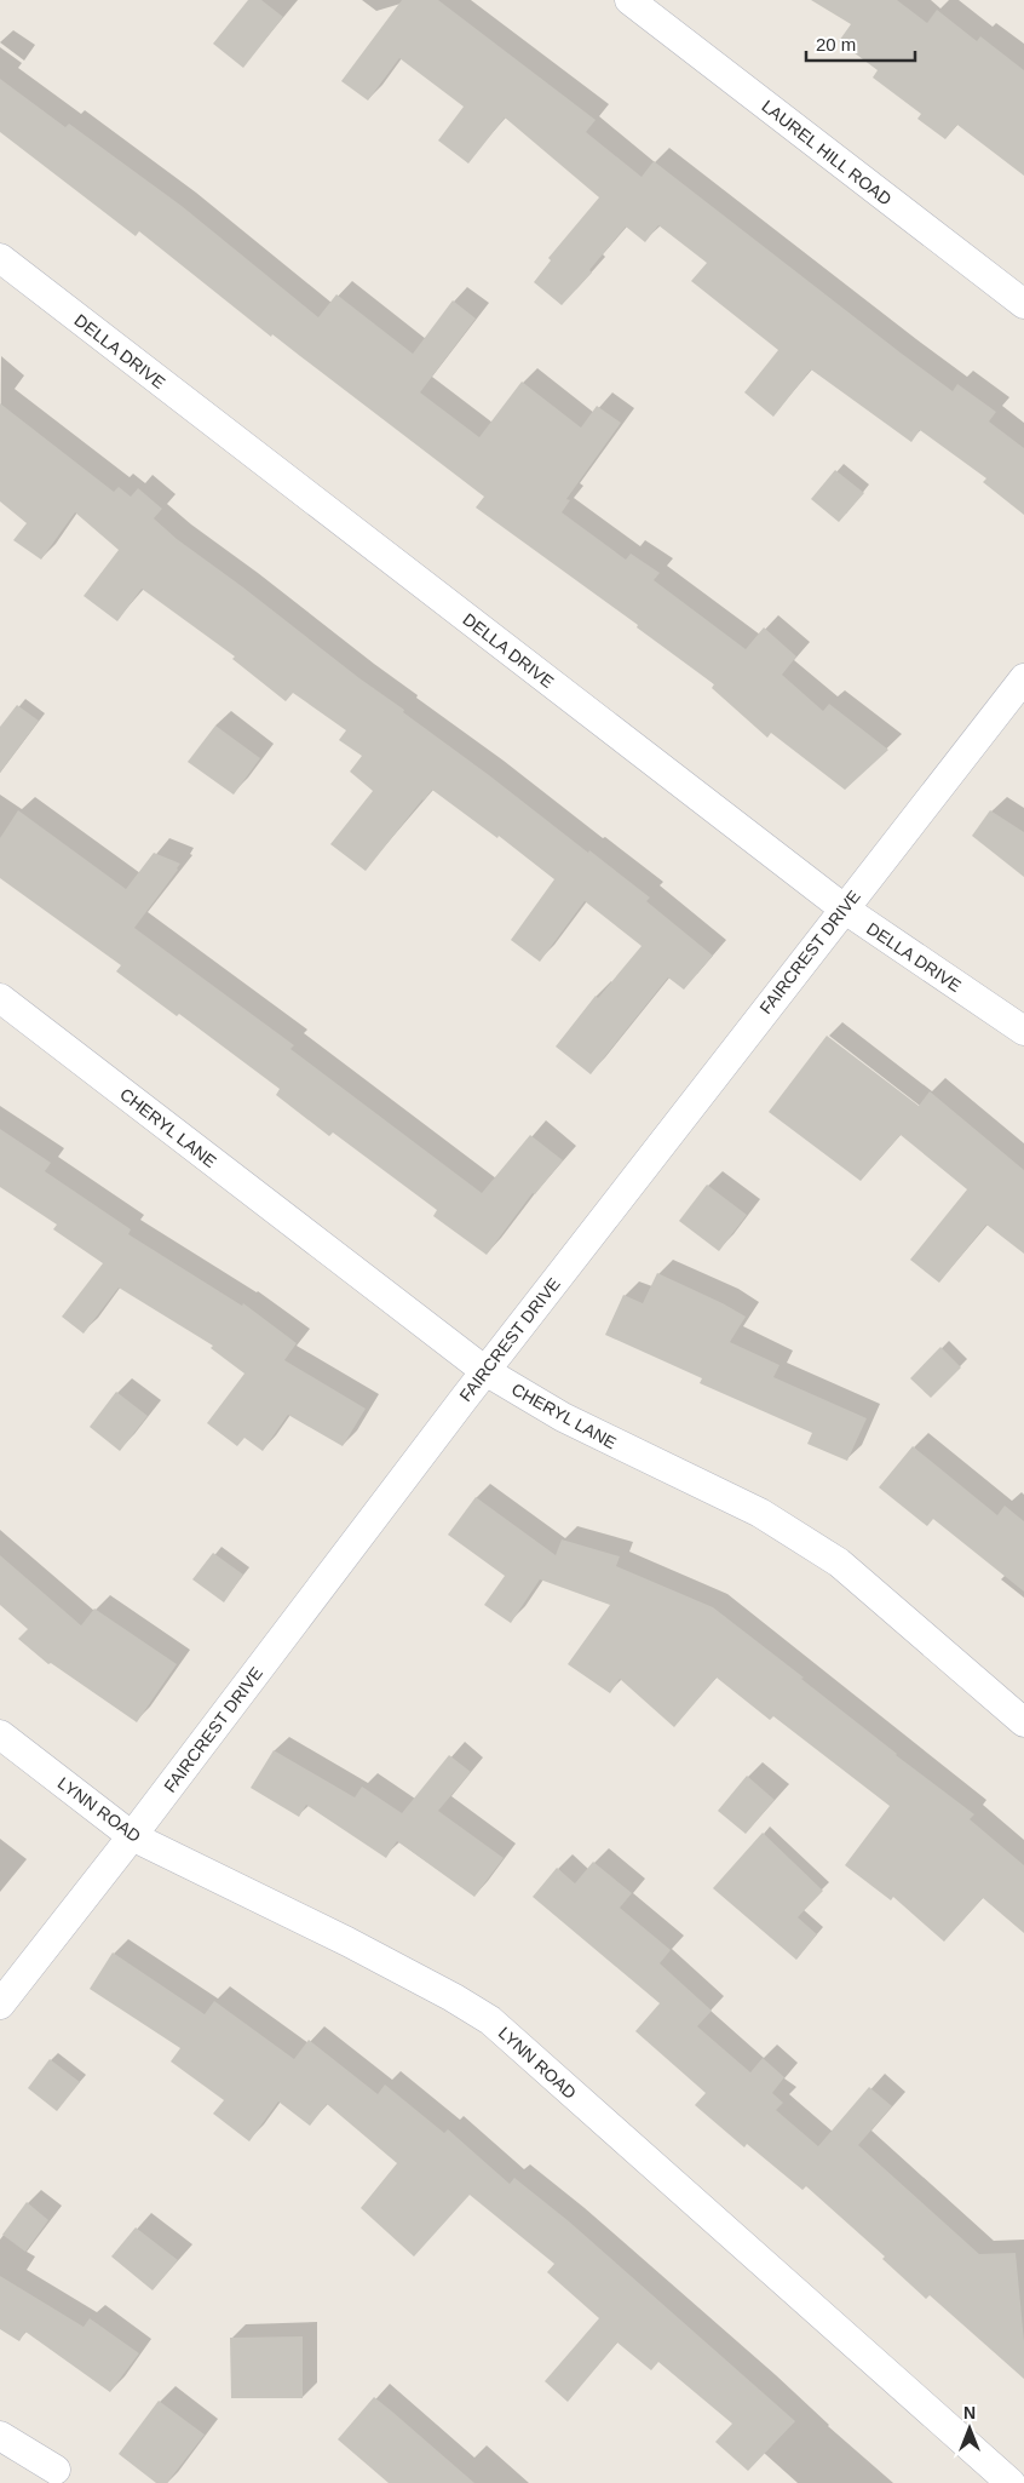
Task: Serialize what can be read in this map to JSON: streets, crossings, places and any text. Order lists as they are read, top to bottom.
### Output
{
  "streets": {
    "street": [
      "LAUREL HILL ROAD",
      "DELLA DRIVE",
      "FAIRCREST DRIVE",
      "CHERYL LANE",
      "LYNN ROAD"
    ]
  },
  "crossings": [
    ["DELLA DRIVE", "FAIRCREST DRIVE"],
    ["FAIRCREST DRIVE", "CHERYL LANE"],
    ["FAIRCREST DRIVE", "LYNN ROAD"]
  ],
  "scale_bar": "20 m",
  "north": "top"
}
